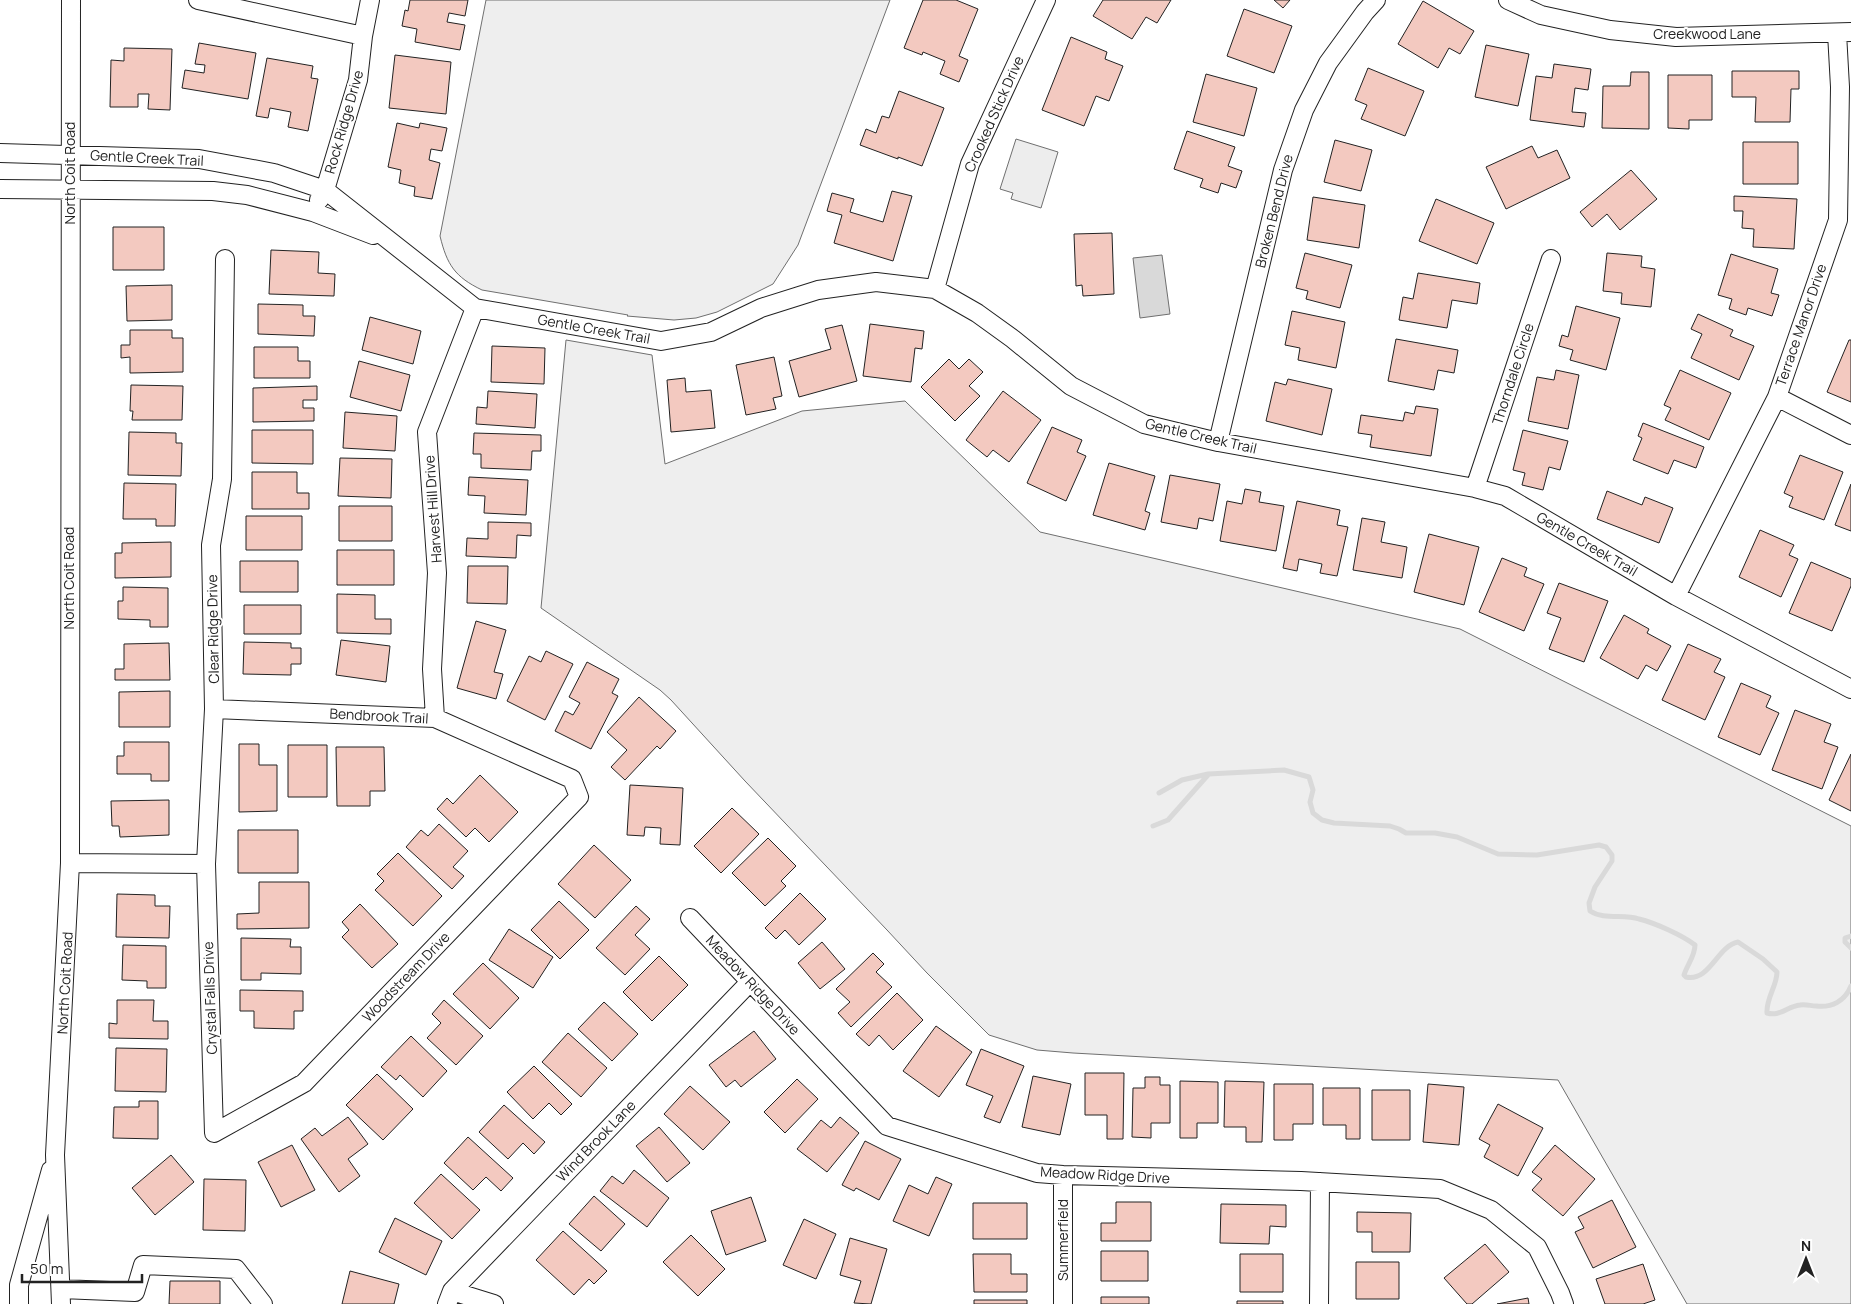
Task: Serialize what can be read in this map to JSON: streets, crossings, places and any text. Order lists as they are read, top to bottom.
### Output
{
  "streets": {
    "street": [
      "Creekwood Lane",
      "Crooked Stick Drive",
      "Rock Ridge Drive",
      "Gentle Creek Trail",
      "North Coit Road",
      "Broken Bend Drive",
      "Terrace Manor Drive",
      "Thorndale Circle",
      "Harvest Hill Drive",
      "Clear Ridge Drive",
      "Bendbrook Trail",
      "Woodstream Drive",
      "Meadow Ridge Drive",
      "Crystal Falls Drive",
      "Wind Brook Lane",
      "Summerfield"
    ]
  },
  "crossings": [
    ["Creekwood Lane", "Terrace Manor Drive"],
    ["Crooked Stick Drive", "Gentle Creek Trail"],
    ["Rock Ridge Drive", "Gentle Creek Trail"],
    ["Gentle Creek Trail", "North Coit Road"],
    ["Gentle Creek Trail", "Broken Bend Drive"],
    ["Gentle Creek Trail", "Terrace Manor Drive"],
    ["Gentle Creek Trail", "Thorndale Circle"],
    ["Gentle Creek Trail", "Harvest Hill Drive"],
    ["Harvest Hill Drive", "Bendbrook Trail"],
    ["Clear Ridge Drive", "Bendbrook Trail"],
    ["Clear Ridge Drive", "Crystal Falls Drive"],
    ["Bendbrook Trail", "Woodstream Drive"],
    ["Woodstream Drive", "Crystal Falls Drive"],
    ["Meadow Ridge Drive", "Wind Brook Lane"],
    ["Meadow Ridge Drive", "Summerfield"]
  ],
  "scale_bar": "50 m",
  "north": "top"
}
